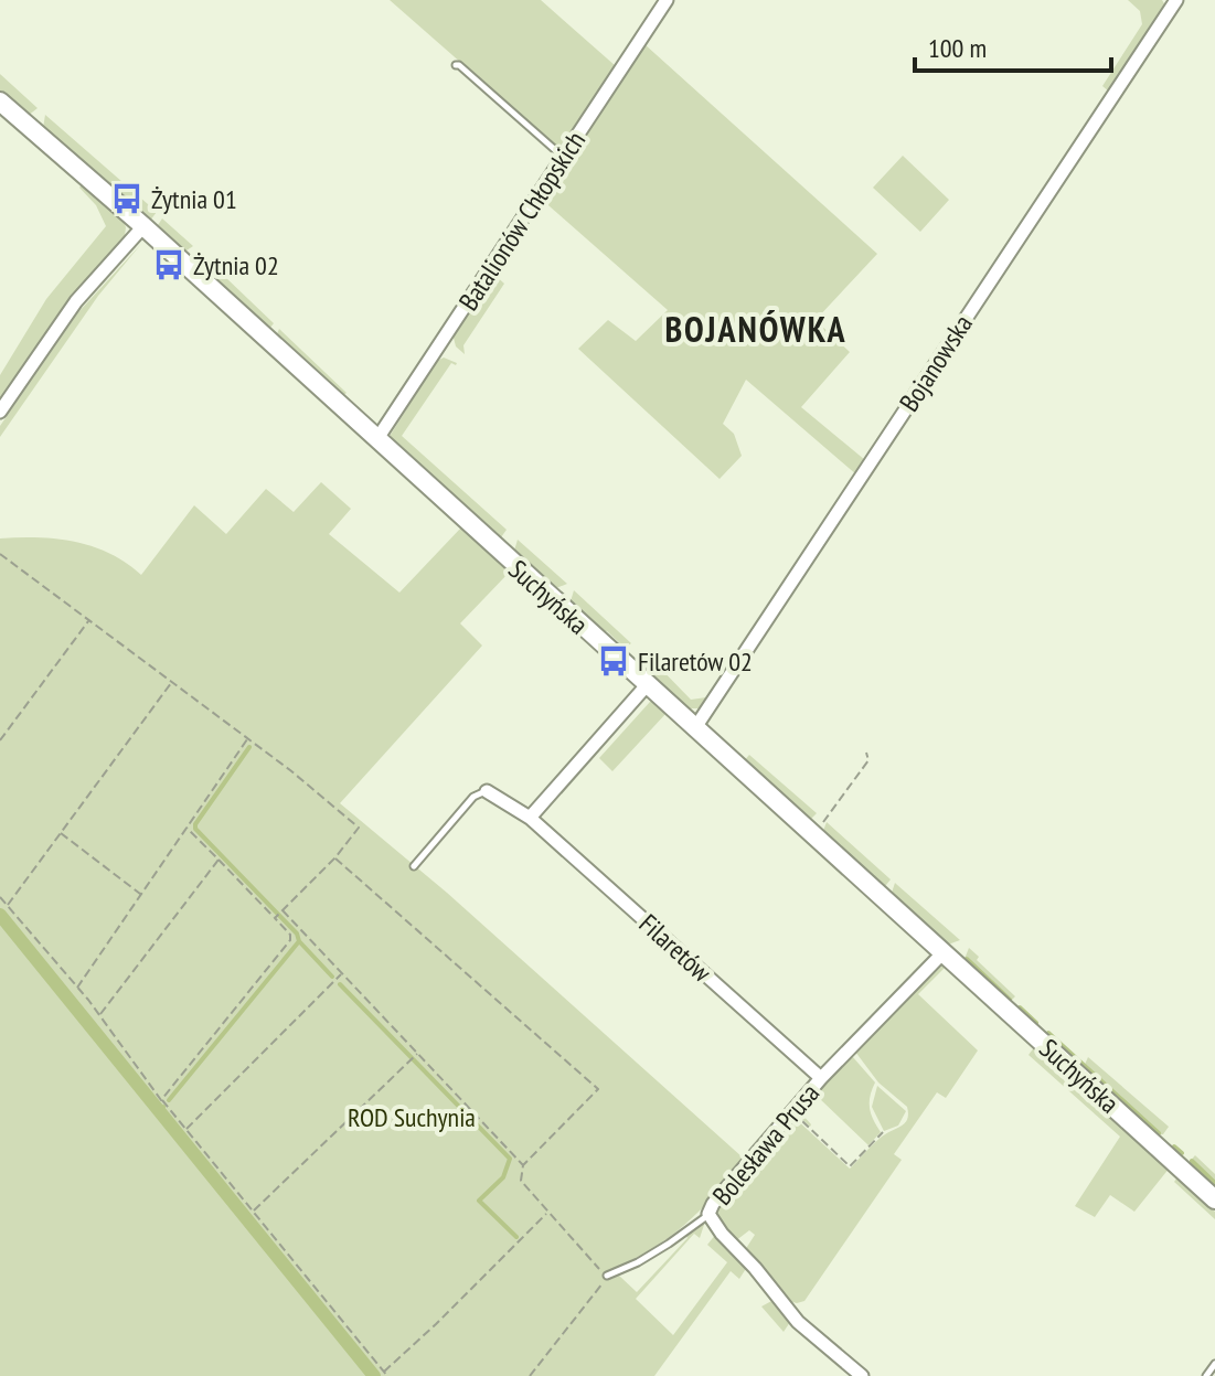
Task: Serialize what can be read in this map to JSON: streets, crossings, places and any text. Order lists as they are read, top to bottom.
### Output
{
  "streets": {
    "street": [
      "Batalionów Chłopskich",
      "Bojanowska",
      "Suchyńska",
      "Filaretów",
      "Bolesława Prusa"
    ]
  },
  "crossings": [
    ["Batalionów Chłopskich", "Suchyńska"],
    ["Bojanowska", "Suchyńska"],
    ["Suchyńska", "Bolesława Prusa"],
    ["Filaretów", "Bolesława Prusa"]
  ],
  "districts": ["BOJANÓWKA"],
  "parks": ["ROD Suchynia"],
  "places": {
    "bus stop": ["Żytnia 01", "Żytnia 02", "Filaretów 02"]
  },
  "scale_bar": "100 m"
}
